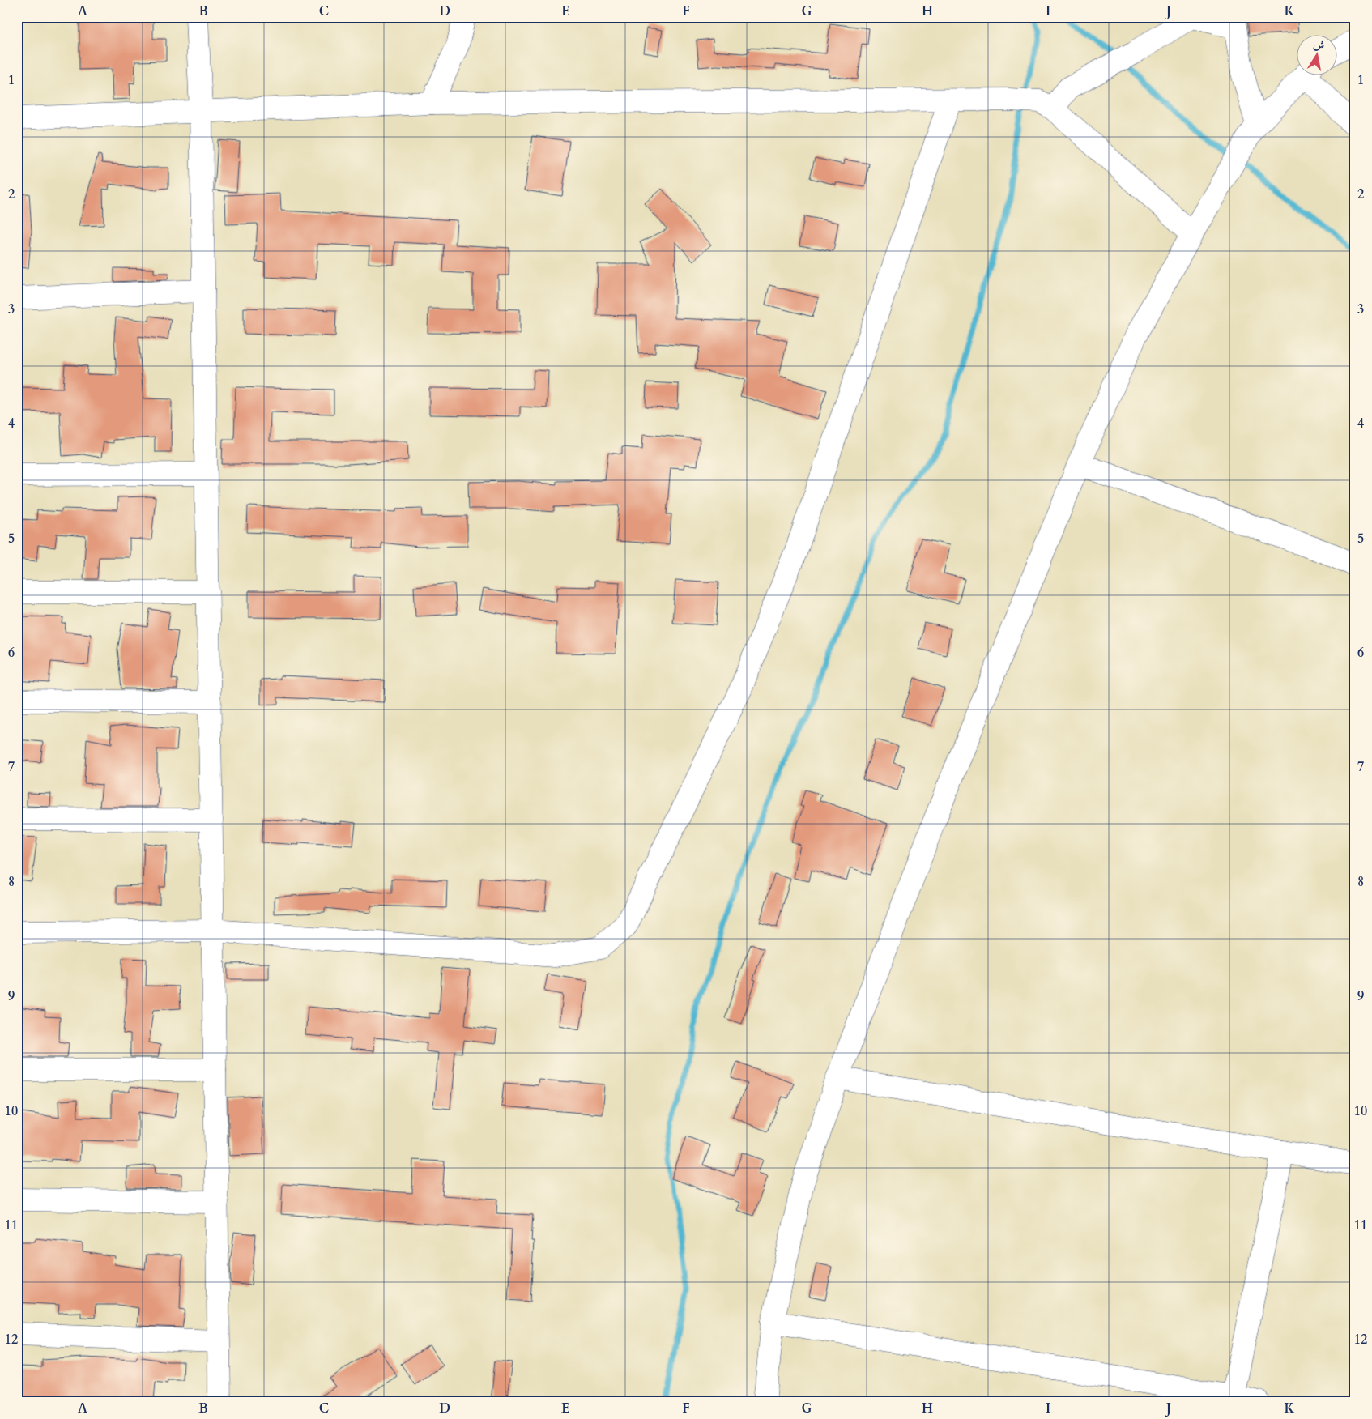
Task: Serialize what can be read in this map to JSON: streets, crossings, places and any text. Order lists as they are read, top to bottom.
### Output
{
  "north": "top",
  "grid": {
    "columns": [
      "A",
      "B",
      "C",
      "D",
      "E",
      "F",
      "G",
      "H",
      "I",
      "J",
      "K"
    ],
    "rows": [
      "1",
      "2",
      "3",
      "4",
      "5",
      "6",
      "7",
      "8",
      "9",
      "10",
      "11",
      "12"
    ]
  }
}
